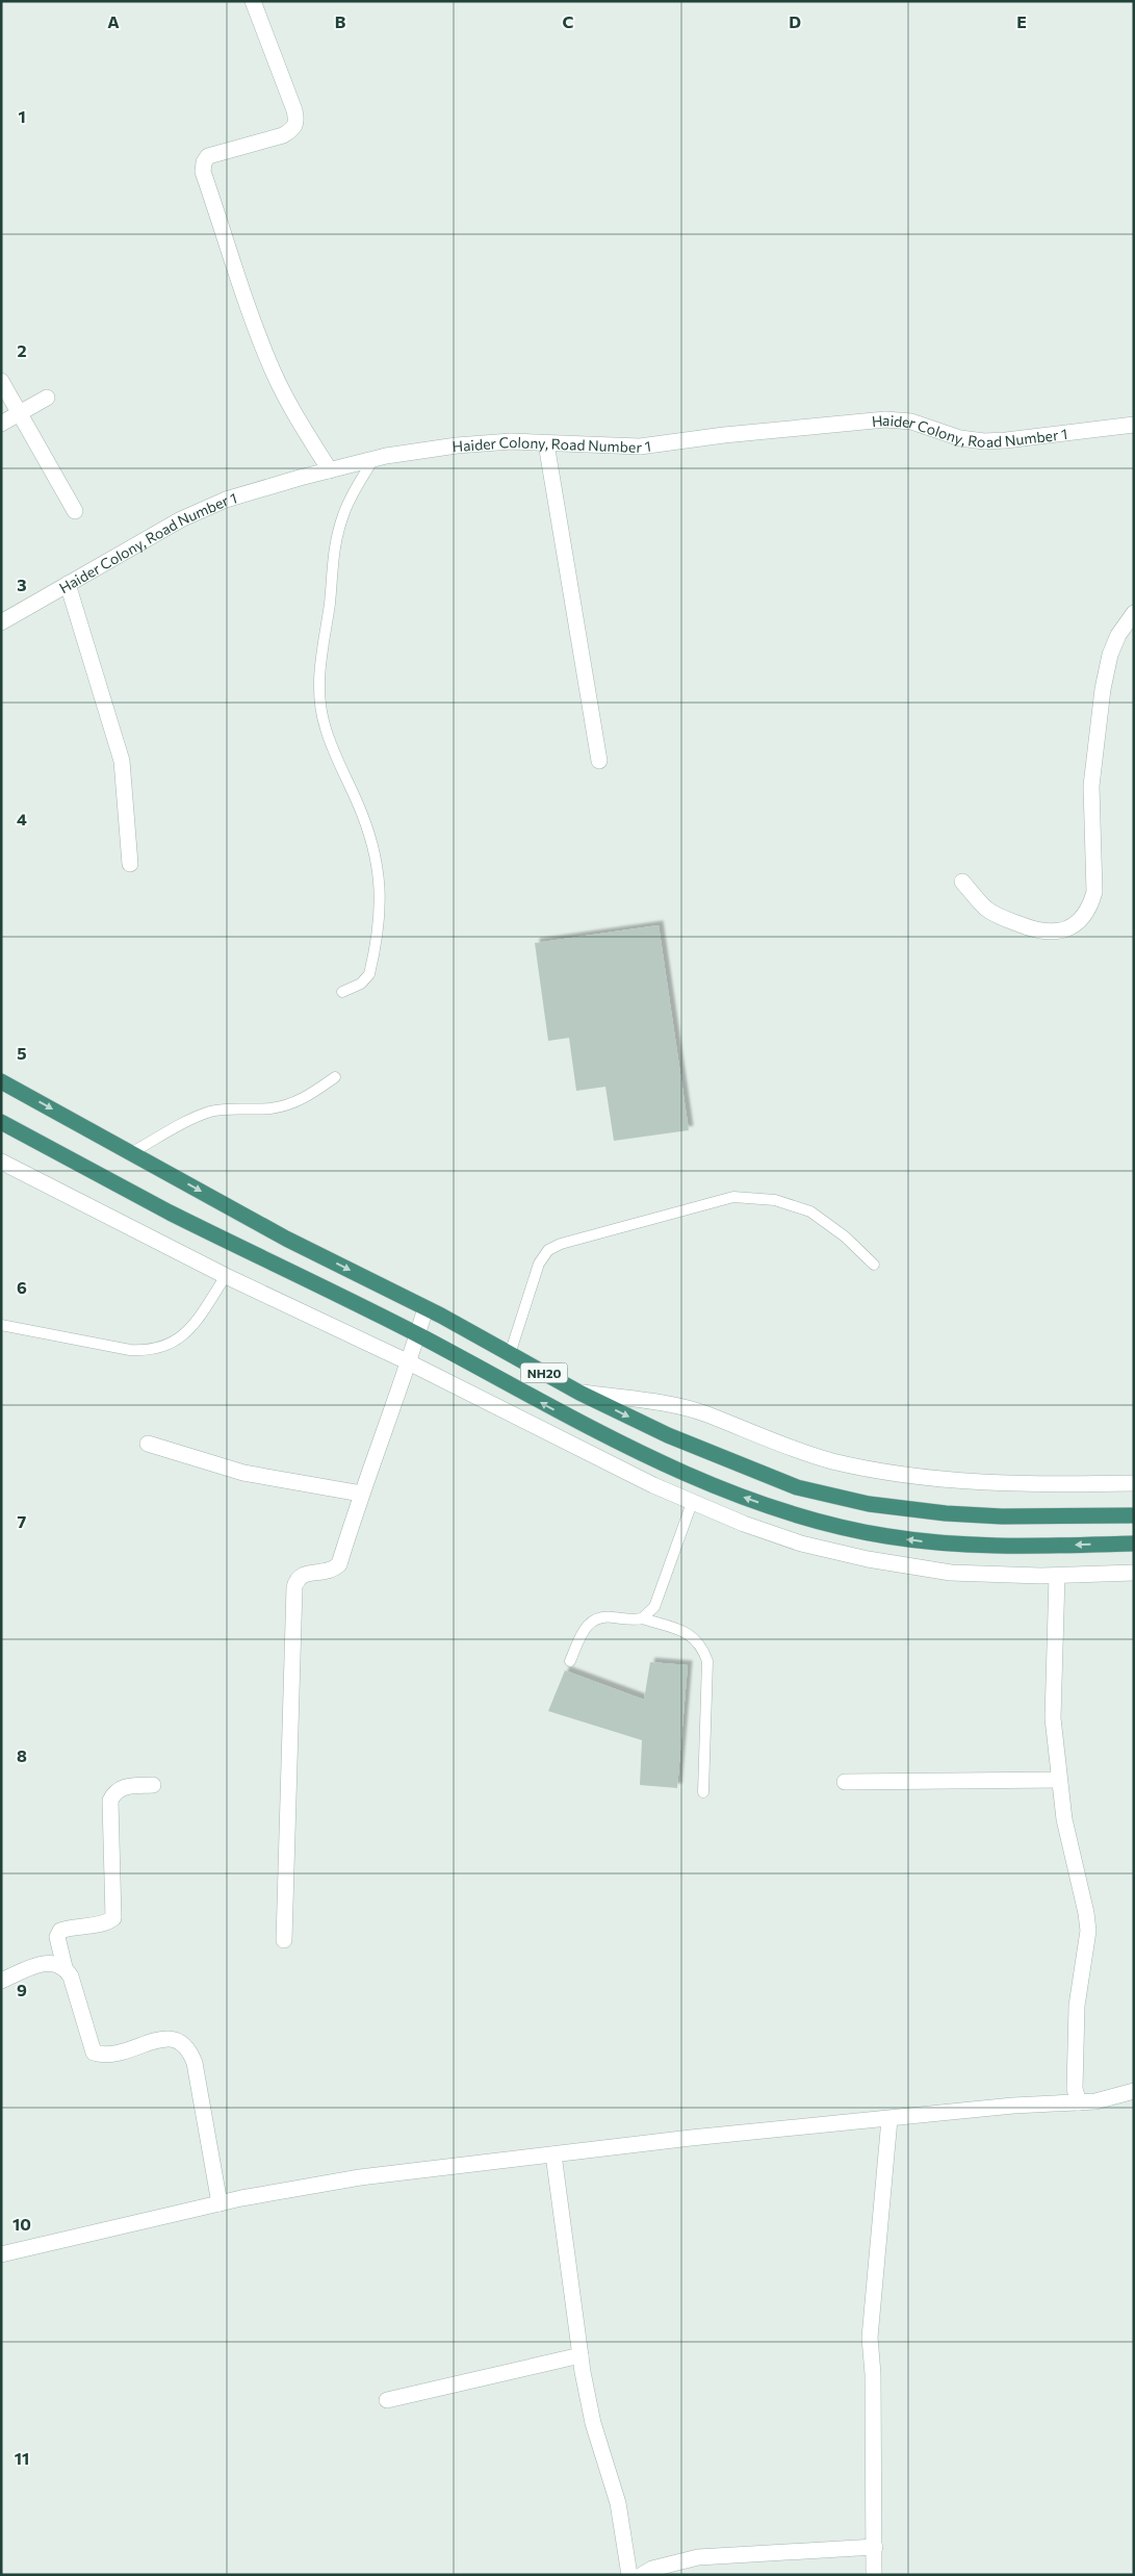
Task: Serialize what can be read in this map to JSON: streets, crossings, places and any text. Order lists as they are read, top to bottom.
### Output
{
  "streets": {
    "highway": ["NH20"],
    "street": ["Haider Colony, Road Number 1"]
  },
  "grid": {
    "columns": [
      "A",
      "B",
      "C",
      "D",
      "E"
    ],
    "rows": [
      "1",
      "2",
      "3",
      "4",
      "5",
      "6",
      "7",
      "8",
      "9",
      "10",
      "11"
    ]
  }
}
